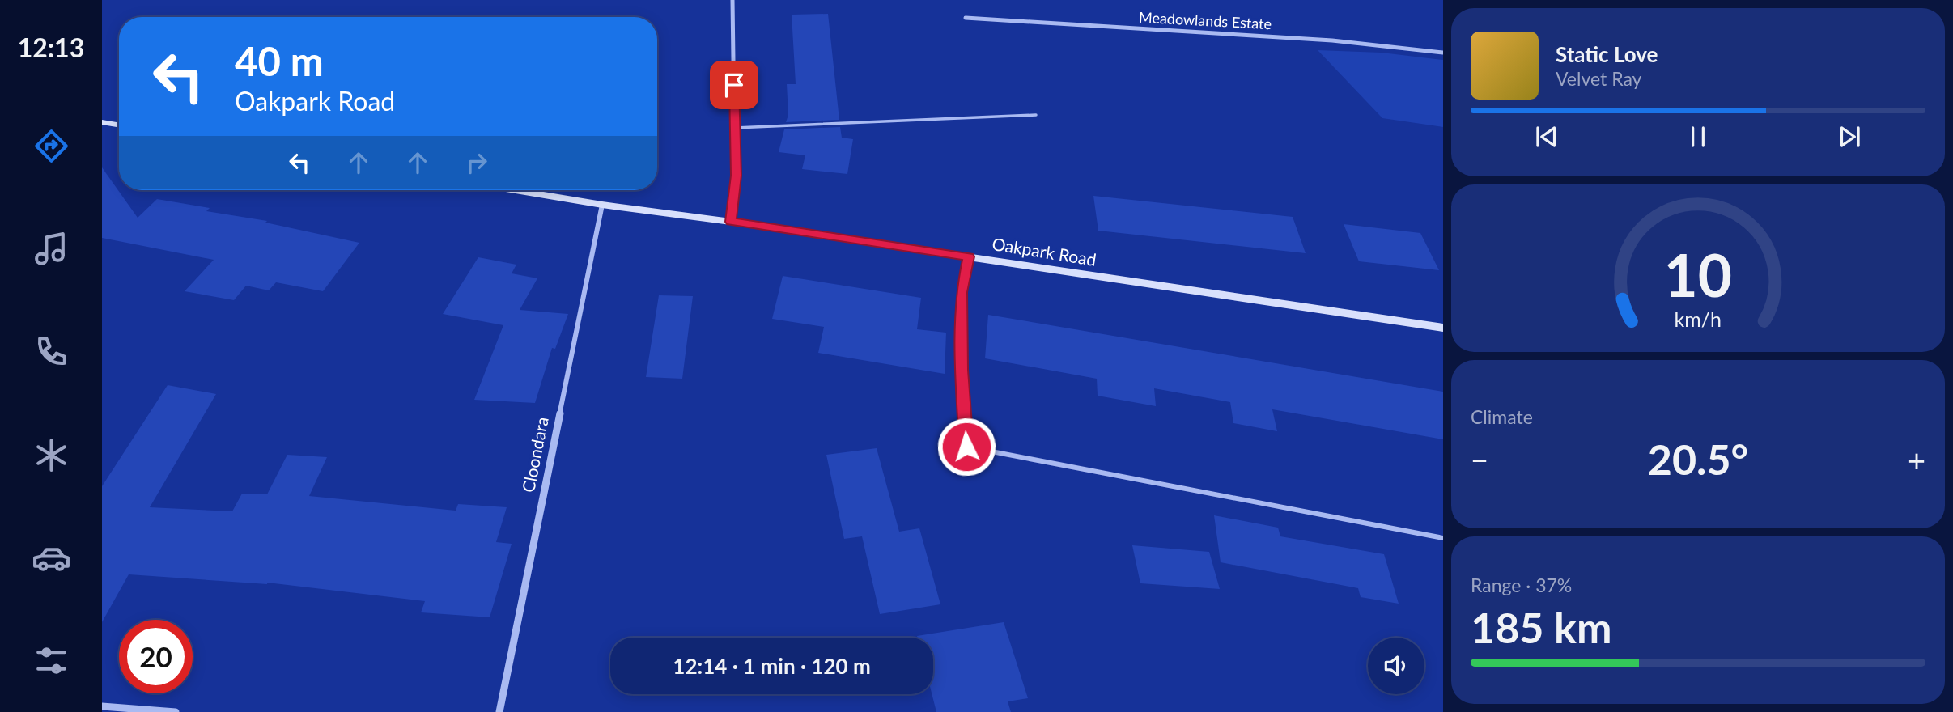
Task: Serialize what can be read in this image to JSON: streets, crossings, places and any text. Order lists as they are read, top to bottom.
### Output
{
  "streets": {
    "main road": ["Oakpark Road"],
    "street": ["Meadowlands Estate", "Cloondara"]
  },
  "crossings": [
    ["Oakpark Road", "Cloondara"]
  ],
  "page": {
    "tabs": "12:13",
    "turn": ["40 m", "Oakpark Road"],
    "song": ["Static Love", "Velvet Ray"],
    "tile": [
      "Climate",
      ["Range · 37%", "185 km"]
    ],
    "heat": ["−", "20.5°", "+"],
    "limit": "20",
    "trip": "12:14 · 1 min · 120 m",
    "gauge": ["10", "km/h"]
  }
}
